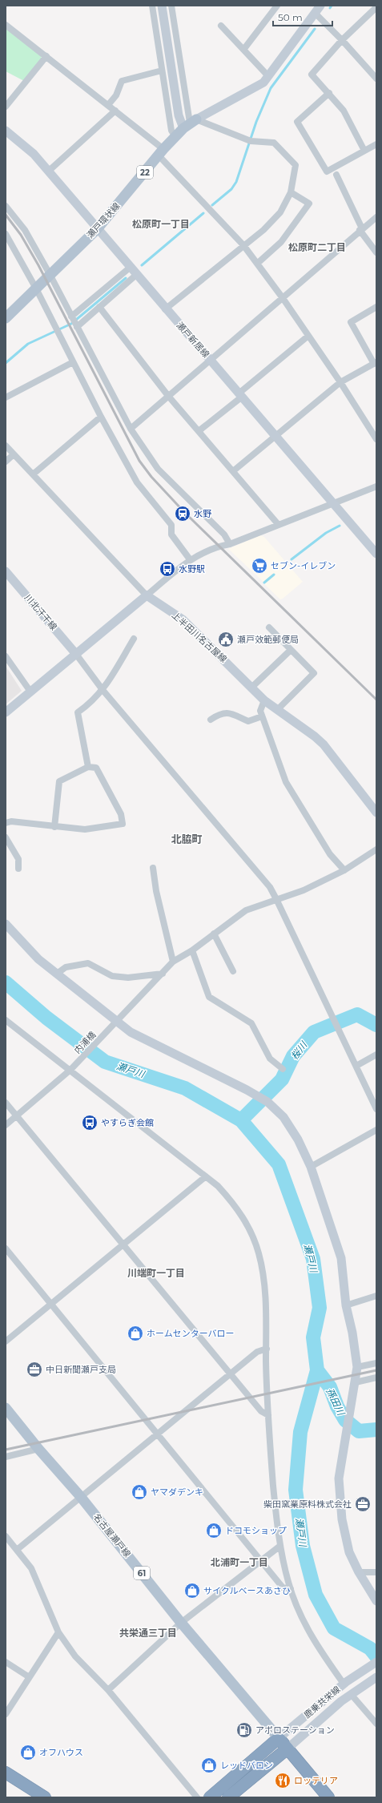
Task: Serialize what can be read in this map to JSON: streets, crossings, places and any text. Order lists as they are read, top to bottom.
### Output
{
  "streets": {
    "main road": [
      "22",
      "瀬戸環状線",
      "名古屋瀬戸線",
      "61"
    ],
    "street": [
      "瀬戸新居線",
      "川北汗干線",
      "上半田川名古屋線",
      "内浦橋",
      "鹿乗共栄線"
    ]
  },
  "crossings": [
    ["瀬戸環状線", "瀬戸新居線"],
    ["名古屋瀬戸線", "鹿乗共栄線"]
  ],
  "districts": [
    "松原町一丁目",
    "松原町二丁目",
    "北脇町",
    "川端町一丁目",
    "北浦町一丁目",
    "共栄通三丁目"
  ],
  "water": ["桜川", "瀬戸川", "孫田川"],
  "places": {
    "station": ["水野"],
    "supermarket": ["セブン-イレブン"],
    "bus stop": ["水野駅", "やすらぎ会館"],
    "public building": ["瀬戸效範郵便局"],
    "shop": [
      "ホームセンターバロー",
      "ヤマダデンキ",
      "ドコモショップ",
      "サイクルベースあさひ",
      "オフハウス",
      "レッドバロン"
    ],
    "office": ["中日新聞瀬戸支局", "柴田窯業原料株式会社"],
    "fuel station": ["アポロステーション"],
    "restaurant": ["ロッテリア"]
  },
  "scale_bar": "50 m"
}
